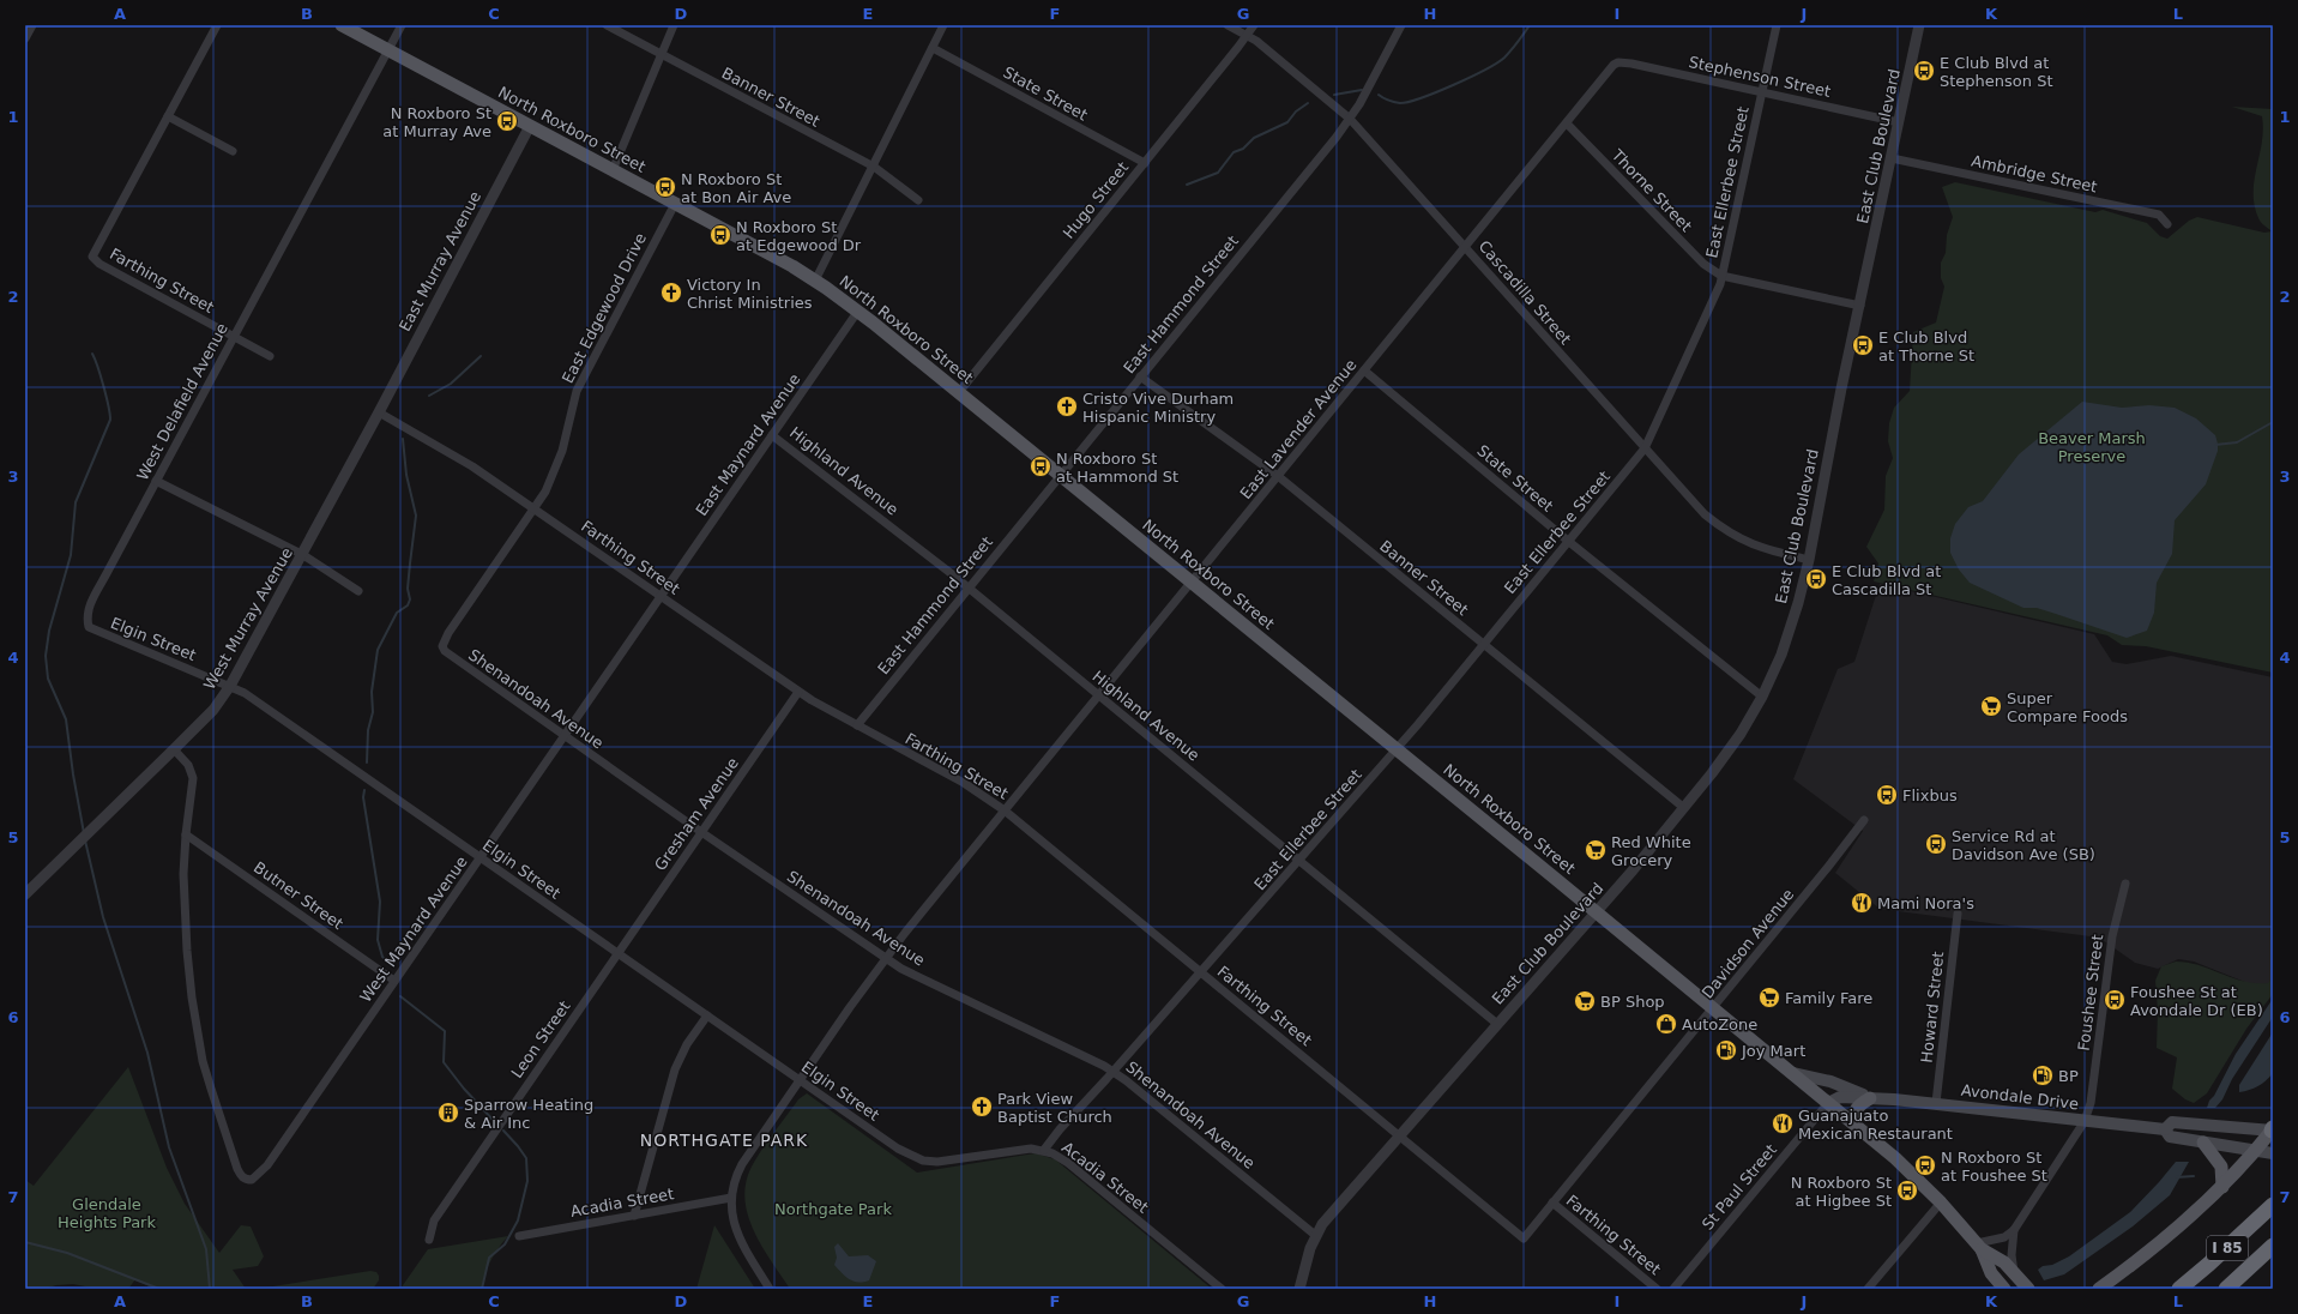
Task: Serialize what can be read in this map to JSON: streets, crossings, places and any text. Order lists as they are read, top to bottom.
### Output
{
  "streets": {
    "highway": ["I 85"],
    "main road": ["North Roxboro Street", "Avondale Drive"],
    "street": [
      "Stephenson Street",
      "State Street",
      "Banner Street",
      "East Club Boulevard",
      "Ambridge Street",
      "East Ellerbee Street",
      "Thorne Street",
      "Hugo Street",
      "East Murray Avenue",
      "Farthing Street",
      "Cascadilla Street",
      "East Hammond Street",
      "East Edgewood Drive",
      "West Delafield Avenue",
      "East Lavender Avenue",
      "East Maynard Avenue",
      "Highland Avenue",
      "West Murray Avenue",
      "Elgin Street",
      "Shenandoah Avenue",
      "Gresham Avenue",
      "Butner Street",
      "West Maynard Avenue",
      "Davidson Avenue",
      "Foushee Street",
      "Howard Street",
      "Leon Street",
      "Acadia Street",
      "St Paul Street"
    ]
  },
  "crossings": [
    ["Stephenson Street", "East Club Boulevard"],
    ["Stephenson Street", "East Ellerbee Street"],
    ["Stephenson Street", "East Lavender Avenue"],
    ["State Street", "East Club Boulevard"],
    ["State Street", "East Ellerbee Street"],
    ["State Street", "Hugo Street"],
    ["State Street", "East Lavender Avenue"],
    ["Banner Street", "East Club Boulevard"],
    ["Banner Street", "East Ellerbee Street"],
    ["Banner Street", "East Hammond Street"],
    ["Banner Street", "East Lavender Avenue"],
    ["North Roxboro Street", "East Club Boulevard"],
    ["North Roxboro Street", "East Ellerbee Street"],
    ["North Roxboro Street", "Hugo Street"],
    ["North Roxboro Street", "East Murray Avenue"],
    ["North Roxboro Street", "East Hammond Street"],
    ["North Roxboro Street", "East Edgewood Drive"],
    ["North Roxboro Street", "West Delafield Avenue"],
    ["North Roxboro Street", "East Lavender Avenue"],
    ["North Roxboro Street", "East Maynard Avenue"],
    ["North Roxboro Street", "Davidson Avenue"],
    ["North Roxboro Street", "Foushee Street"],
    ["North Roxboro Street", "Avondale Drive"],
    ["North Roxboro Street", "St Paul Street"],
    ["East Club Boulevard", "Ambridge Street"],
    ["East Club Boulevard", "Thorne Street"],
    ["East Club Boulevard", "Farthing Street"],
    ["East Club Boulevard", "Cascadilla Street"],
    ["East Club Boulevard", "Highland Avenue"],
    ["East Club Boulevard", "Shenandoah Avenue"],
    ["East Ellerbee Street", "Thorne Street"],
    ["East Ellerbee Street", "Farthing Street"],
    ["East Ellerbee Street", "Cascadilla Street"],
    ["East Ellerbee Street", "Highland Avenue"],
    ["East Ellerbee Street", "Shenandoah Avenue"],
    ["East Ellerbee Street", "Acadia Street"],
    ["Thorne Street", "East Lavender Avenue"],
    ["Hugo Street", "Cascadilla Street"],
    ["East Murray Avenue", "Farthing Street"],
    ["East Murray Avenue", "West Murray Avenue"],
    ["Farthing Street", "East Hammond Street"],
    ["Farthing Street", "East Edgewood Drive"],
    ["Farthing Street", "West Delafield Avenue"],
    ["Farthing Street", "East Lavender Avenue"],
    ["Farthing Street", "East Maynard Avenue"],
    ["Farthing Street", "West Murray Avenue"],
    ["Farthing Street", "Gresham Avenue"],
    ["Farthing Street", "West Maynard Avenue"],
    ["Farthing Street", "Davidson Avenue"],
    ["Cascadilla Street", "East Hammond Street"],
    ["Cascadilla Street", "East Lavender Avenue"],
    ["East Hammond Street", "Highland Avenue"],
    ["East Edgewood Drive", "Shenandoah Avenue"],
    ["West Delafield Avenue", "Elgin Street"],
    ["East Lavender Avenue", "Highland Avenue"],
    ["East Lavender Avenue", "Elgin Street"],
    ["East Lavender Avenue", "Shenandoah Avenue"],
    ["East Lavender Avenue", "Acadia Street"],
    ["East Maynard Avenue", "Highland Avenue"],
    ["East Maynard Avenue", "West Maynard Avenue"],
    ["West Murray Avenue", "Elgin Street"],
    ["Elgin Street", "Gresham Avenue"],
    ["Elgin Street", "West Maynard Avenue"],
    ["Elgin Street", "Leon Street"],
    ["Elgin Street", "Acadia Street"],
    ["Shenandoah Avenue", "Gresham Avenue"],
    ["Shenandoah Avenue", "West Maynard Avenue"],
    ["Gresham Avenue", "Leon Street"],
    ["Butner Street", "West Maynard Avenue"],
    ["Foushee Street", "Avondale Drive"],
    ["Howard Street", "Avondale Drive"],
    ["Avondale Drive", "St Paul Street"]
  ],
  "districts": ["NORTHGATE PARK"],
  "parks": ["Beaver Marsh Preserve", "Glendale Heights Park", "Northgate Park"],
  "places": {
    "bus stop": [
      "E Club Blvd at Stephenson St",
      "N Roxboro St at Murray Ave",
      "N Roxboro St at Bon Air Ave",
      "N Roxboro St at Edgewood Dr",
      "E Club Blvd at Thorne St",
      "N Roxboro St at Hammond St",
      "E Club Blvd at Cascadilla St",
      "Flixbus",
      "Service Rd at Davidson Ave (SB)",
      "Foushee St at Avondale Dr (EB)",
      "N Roxboro St at Foushee St",
      "N Roxboro St at Higbee St"
    ],
    "church": ["Victory In Christ Ministries", "Cristo Vive Durham Hispanic Ministry", "Park View Baptist Church"],
    "supermarket": [
      "Super Compare Foods",
      "Red White Grocery",
      "Family Fare",
      "BP Shop"
    ],
    "restaurant": ["Mami Nora's", "Guanajuato Mexican Restaurant"],
    "shop": ["AutoZone"],
    "fuel station": ["Joy Mart", "BP"],
    "building": ["Sparrow Heating & Air Inc"]
  },
  "grid": {
    "columns": [
      "A",
      "B",
      "C",
      "D",
      "E",
      "F",
      "G",
      "H",
      "I",
      "J",
      "K",
      "L"
    ],
    "rows": [
      "1",
      "2",
      "3",
      "4",
      "5",
      "6",
      "7"
    ]
  }
}
